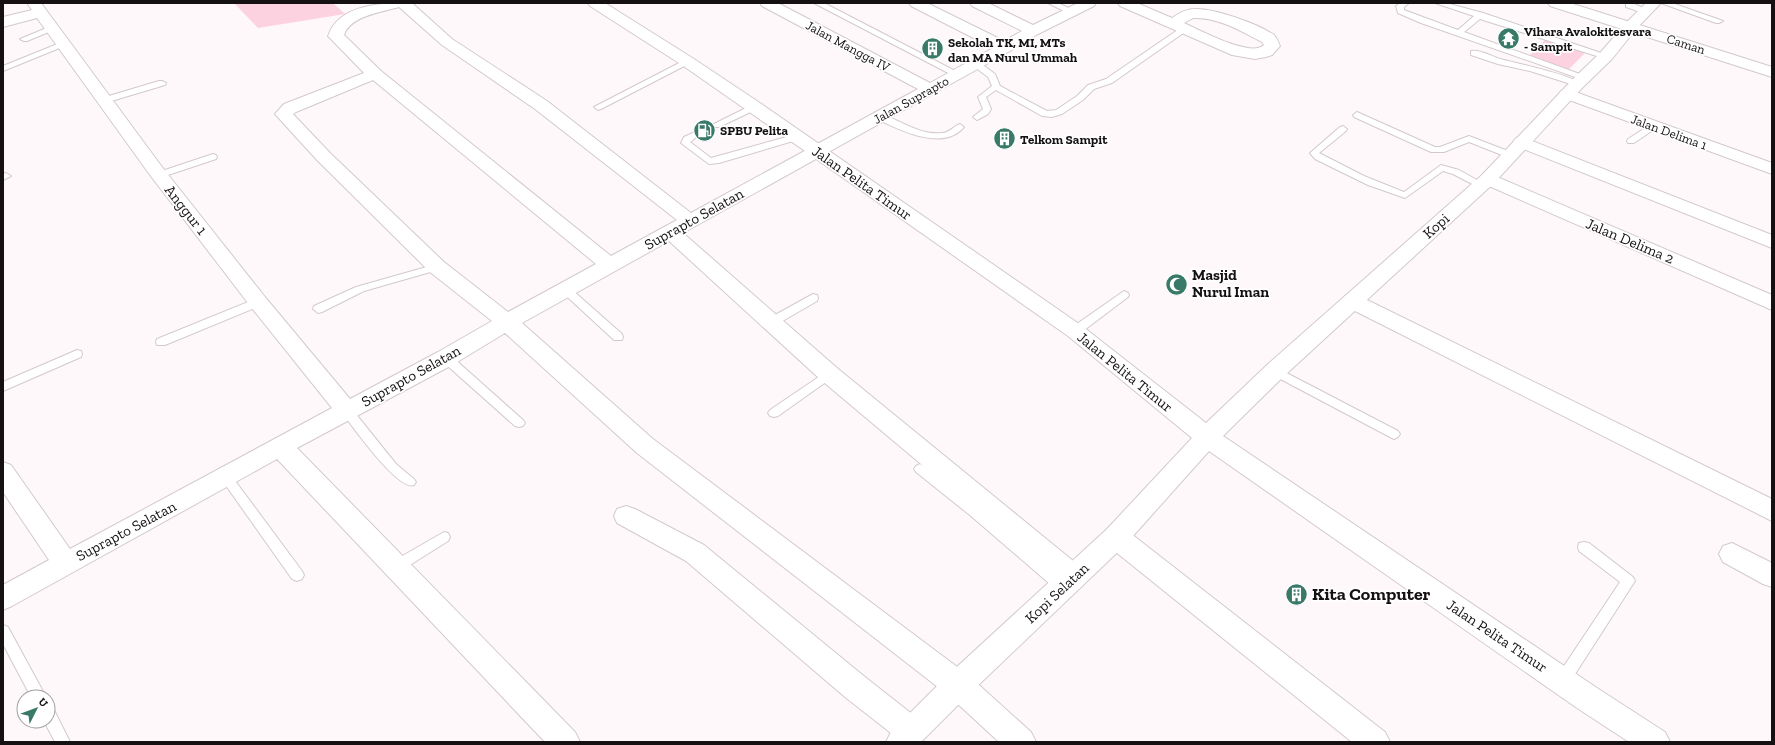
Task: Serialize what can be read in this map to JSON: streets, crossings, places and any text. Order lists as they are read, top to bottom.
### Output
{
  "streets": {
    "street": [
      "Caman",
      "Jalan Mangga IV",
      "Jalan Suprapto",
      "Jalan Delima 1",
      "Jalan Pelita Timur",
      "Anggur 1",
      "Suprapto Selatan",
      "Kopi",
      "Jalan Delima 2",
      "Kopi Selatan"
    ]
  },
  "crossings": [
    ["Caman", "Kopi"],
    ["Jalan Mangga IV", "Jalan Suprapto"],
    ["Jalan Suprapto", "Jalan Pelita Timur"],
    ["Jalan Suprapto", "Suprapto Selatan"],
    ["Jalan Delima 1", "Kopi"],
    ["Jalan Pelita Timur", "Suprapto Selatan"],
    ["Jalan Pelita Timur", "Kopi"],
    ["Jalan Pelita Timur", "Kopi Selatan"],
    ["Anggur 1", "Suprapto Selatan"],
    ["Kopi", "Jalan Delima 2"],
    ["Kopi", "Kopi Selatan"]
  ],
  "places": {
    "temple": ["Vihara Avalokitesvara - Sampit"],
    "building": ["Sekolah TK, MI, MTs dan MA Nurul Ummah", "Telkom Sampit", "Kita Computer"],
    "fuel station": ["SPBU Pelita"],
    "mosque": ["Masjid Nurul Iman"]
  },
  "north": "top right"
}
